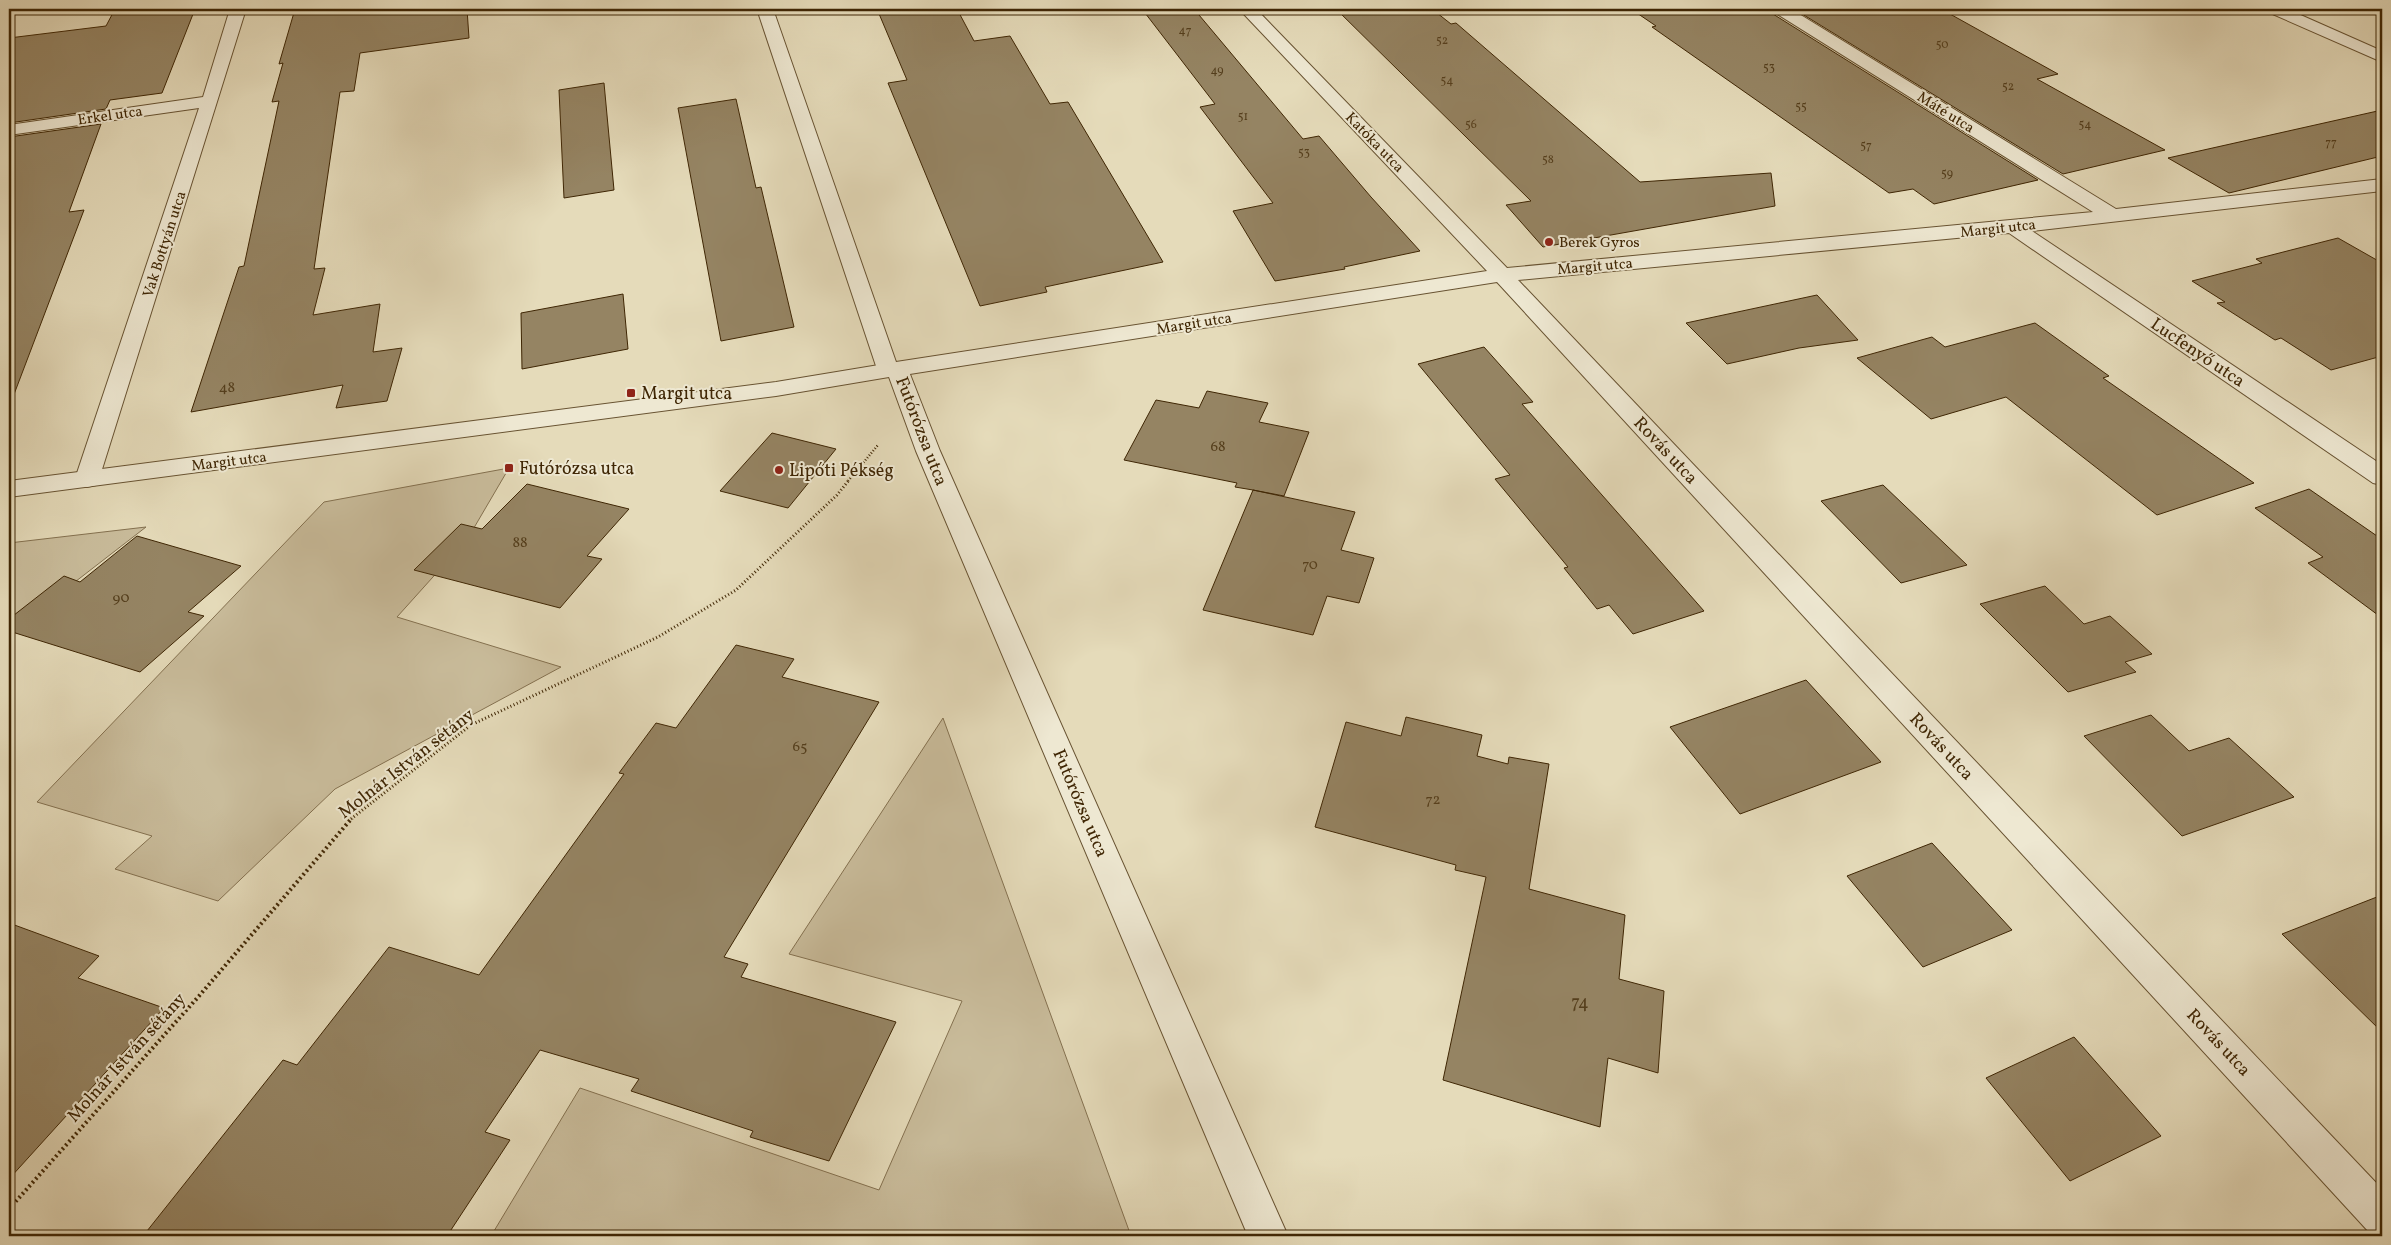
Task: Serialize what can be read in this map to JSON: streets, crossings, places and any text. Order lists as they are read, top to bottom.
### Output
{
  "streets": {
    "street": [
      "Máté utca",
      "Erkel utca",
      "Katóka utca",
      "Margit utca",
      "Vak Bottyán utca",
      "Lucfenyő utca",
      "Futórózsa utca",
      "Rovás utca"
    ],
    "path": ["Molnár István sétány"]
  },
  "crossings": [
    ["Máté utca", "Margit utca"],
    ["Erkel utca", "Vak Bottyán utca"],
    ["Katóka utca", "Margit utca"],
    ["Katóka utca", "Rovás utca"],
    ["Margit utca", "Vak Bottyán utca"],
    ["Margit utca", "Lucfenyő utca"],
    ["Margit utca", "Futórózsa utca"],
    ["Margit utca", "Rovás utca"],
    ["Futórózsa utca", "Molnár István sétány"]
  ],
  "places": {
    "other": ["Berek Gyros", "Lipóti Pékség"],
    "transit": ["Margit utca", "Futórózsa utca"]
  },
  "house_numbers": [
    "47",
    "52",
    "50",
    "53",
    "49",
    "54",
    "52",
    "55",
    "51",
    "56",
    "54",
    "77",
    "57",
    "53",
    "58",
    "59",
    "48",
    "68",
    "88",
    "70",
    "90",
    "65",
    "72",
    "74"
  ]
}
